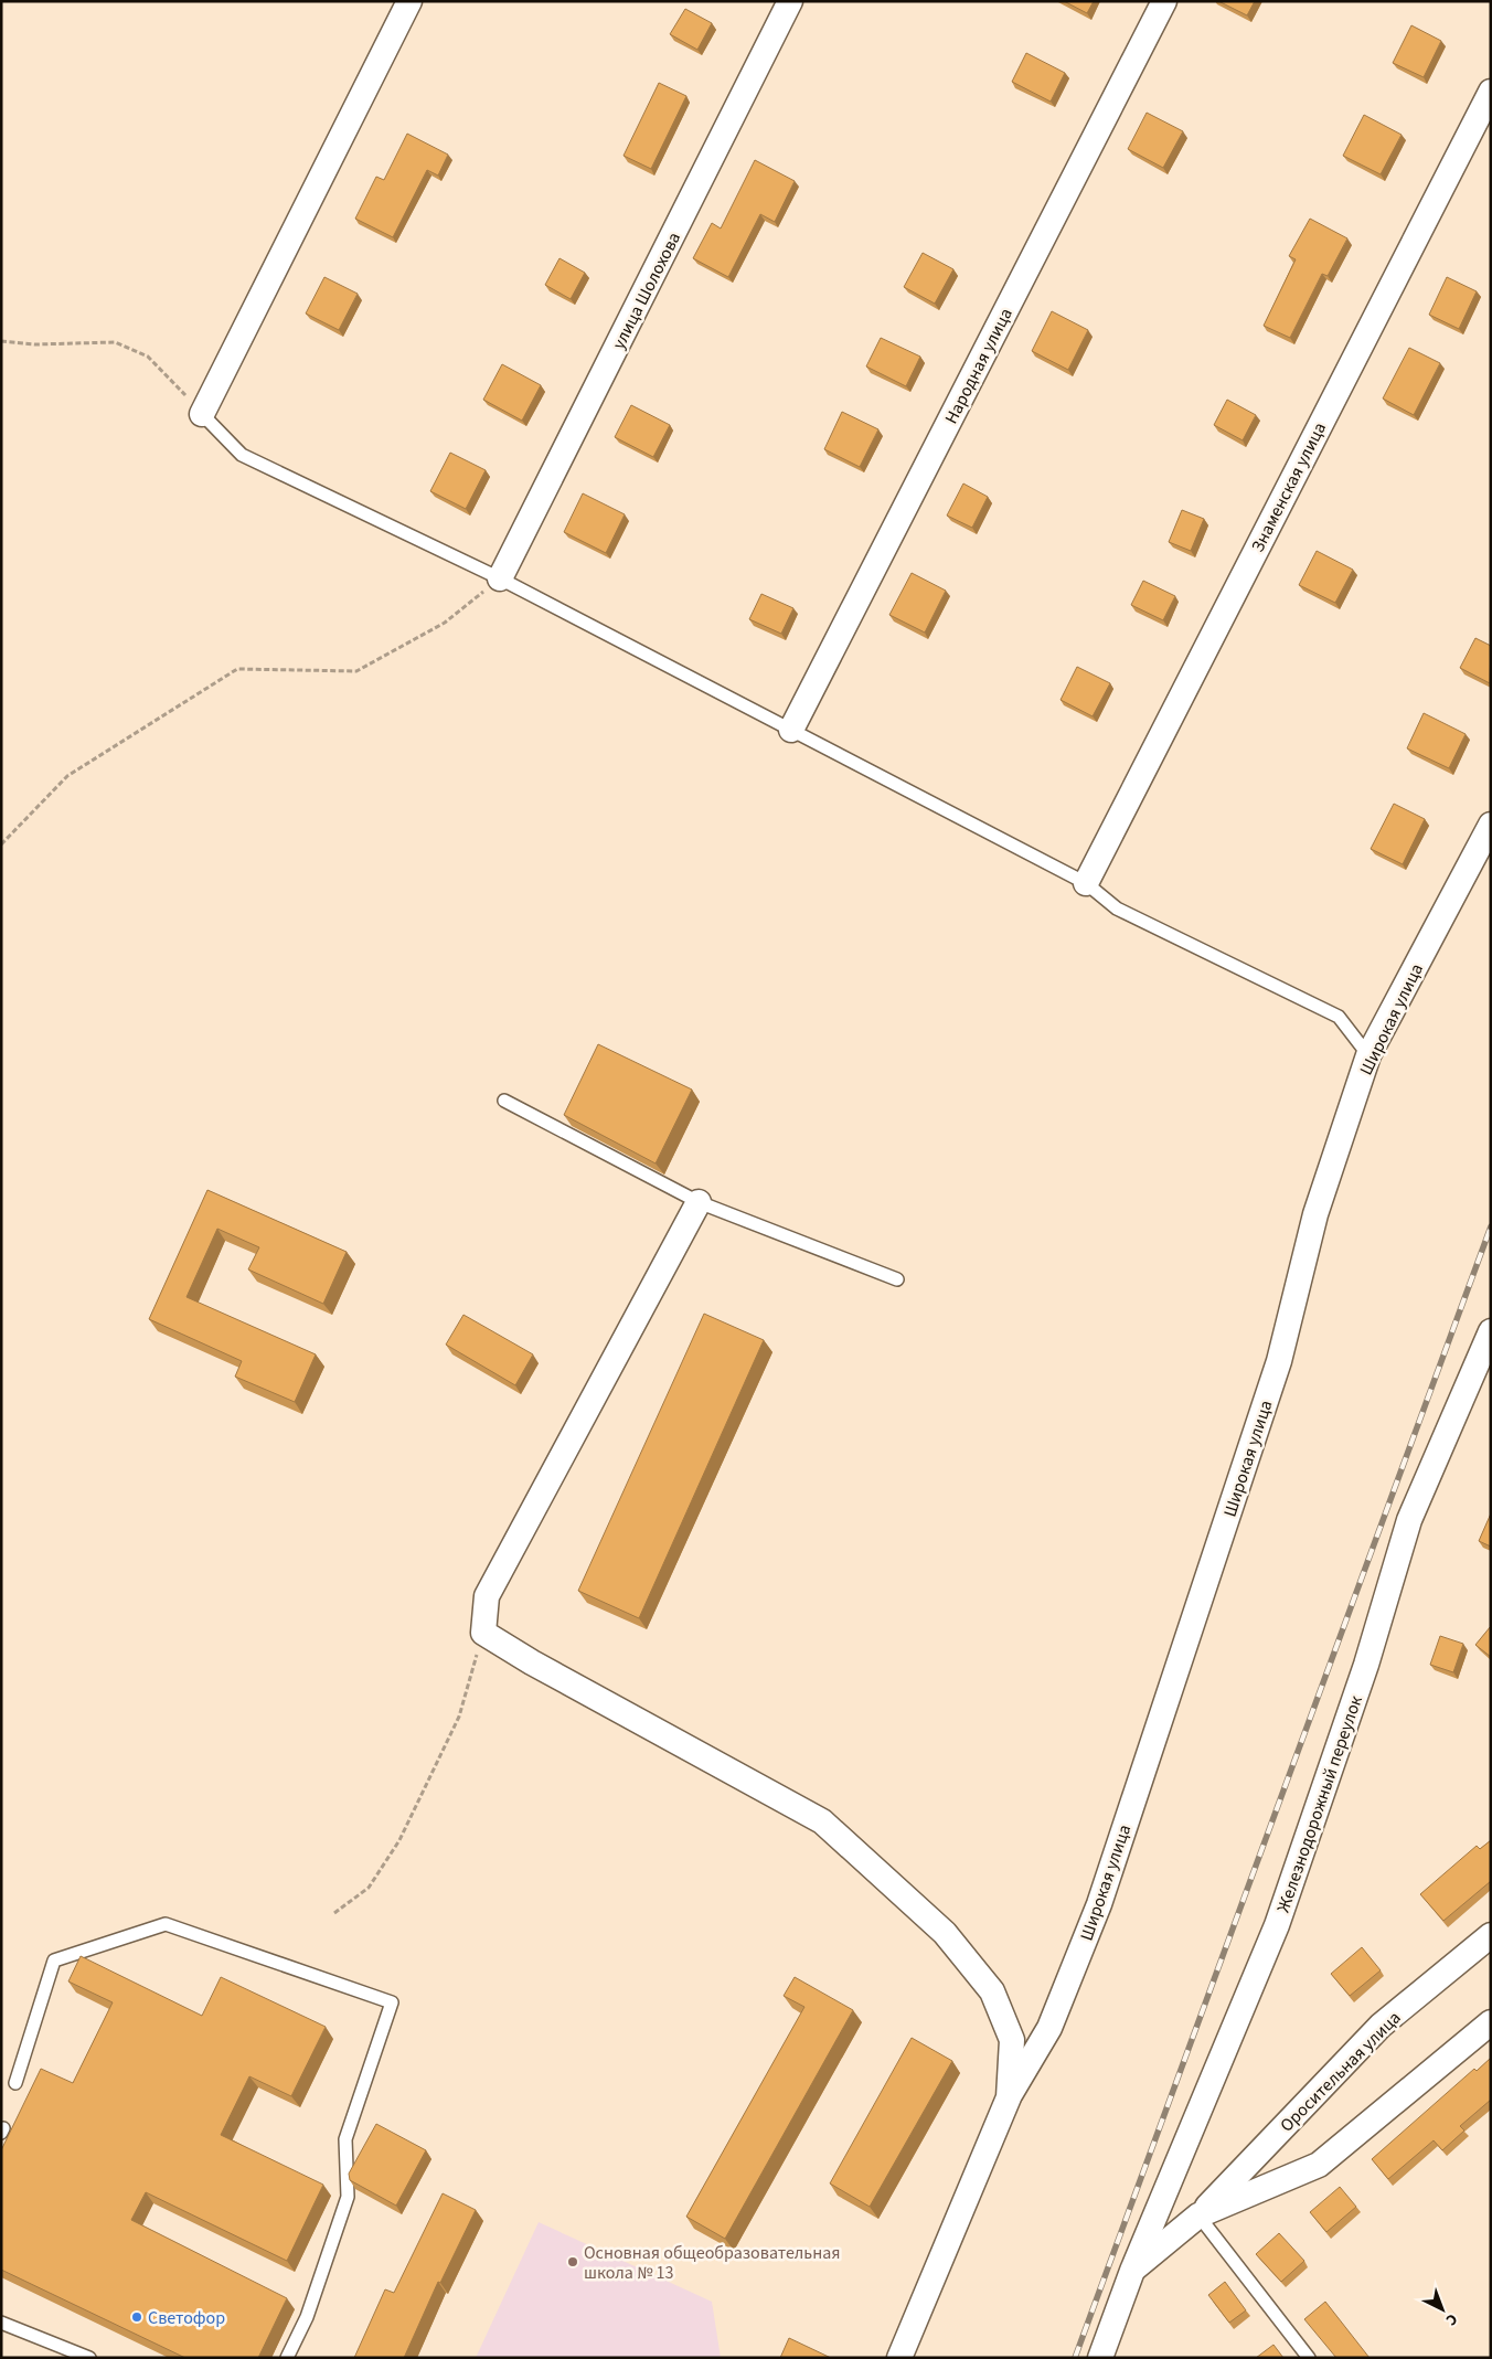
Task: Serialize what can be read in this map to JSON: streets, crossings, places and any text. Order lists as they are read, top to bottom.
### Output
{
  "streets": {
    "street": [
      "улица Шолохова",
      "Народная улица",
      "Знаменская улица",
      "Широкая улица",
      "Железнодорожный переулок",
      "Оросительная улица"
    ]
  },
  "crossings": [
    ["Железнодорожный переулок", "Оросительная улица"]
  ],
  "places": ["Основная общеобразовательная школа № 13", "Светофор"],
  "north": "bottom right"
}
